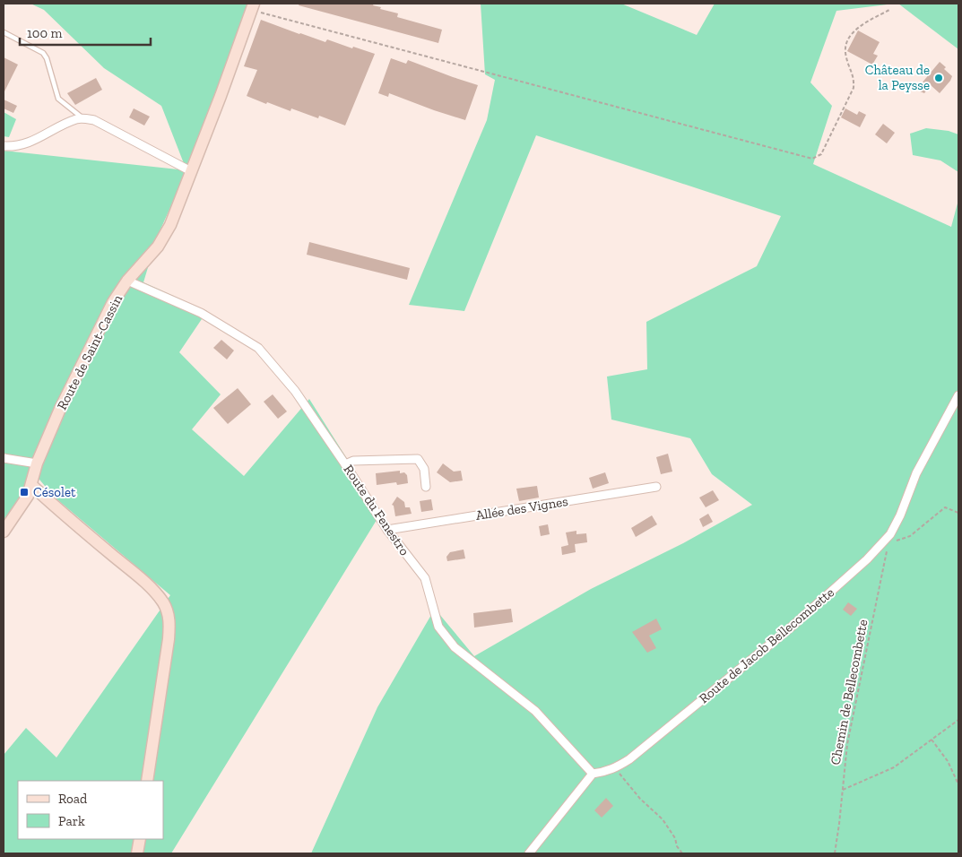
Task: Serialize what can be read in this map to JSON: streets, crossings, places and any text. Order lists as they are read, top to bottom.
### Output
{
  "streets": {
    "street": [
      "Route de Saint-Cassin",
      "Allée des Vignes",
      "Route du Fenestro",
      "Route de Jacob Bellecombette"
    ],
    "path": ["Chemin de Bellecombette"]
  },
  "crossings": [
    ["Route de Saint-Cassin", "Route du Fenestro"],
    ["Allée des Vignes", "Route du Fenestro"],
    ["Route du Fenestro", "Route de Jacob Bellecombette"]
  ],
  "places": {
    "other": ["Château de la Peysse"],
    "transit": ["Césolet"]
  },
  "legend": ["Road", "Park"],
  "scale_bar": "100 m"
}
